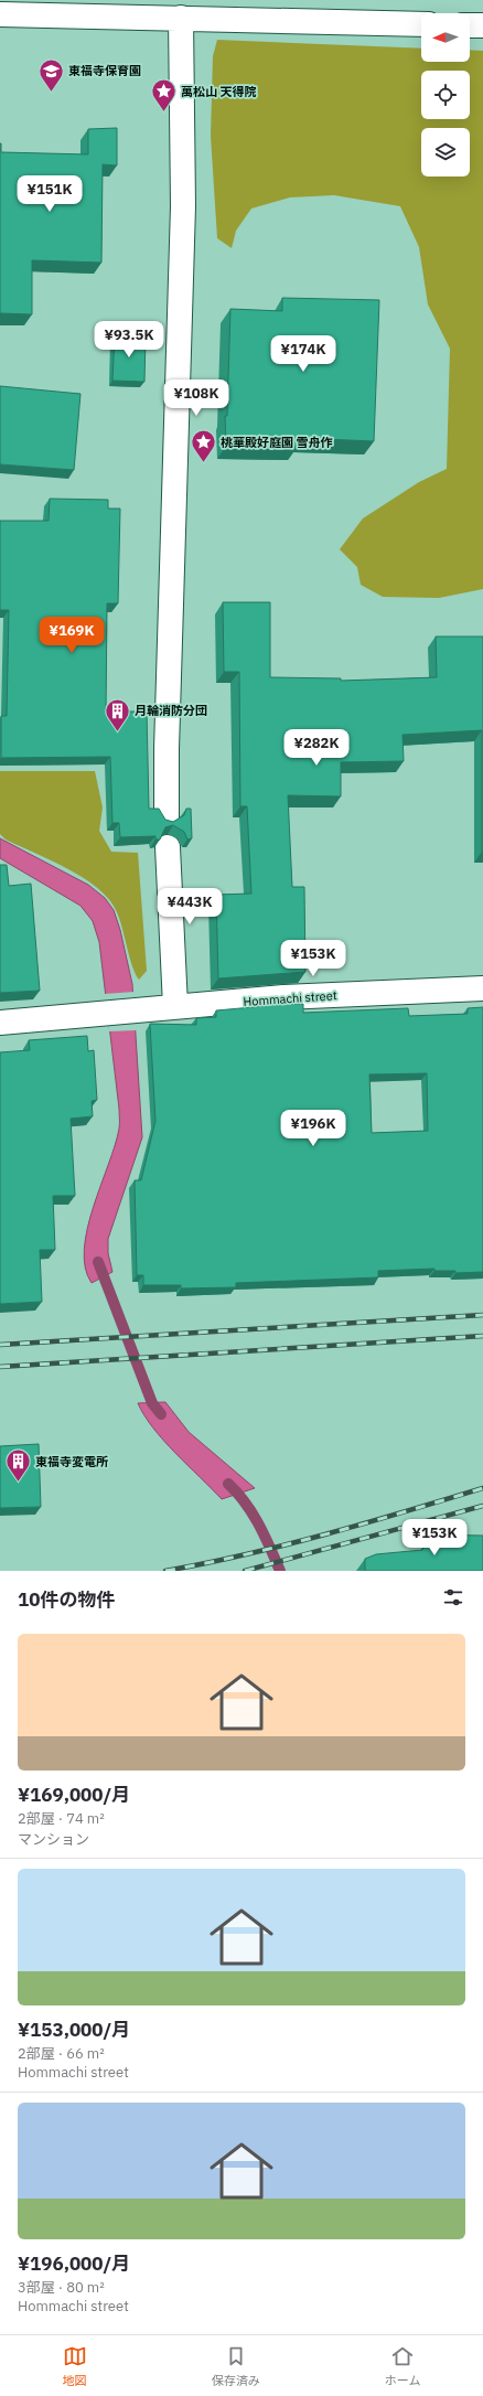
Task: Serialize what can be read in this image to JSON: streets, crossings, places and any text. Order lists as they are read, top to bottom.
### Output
{
  "streets": {
    "street": ["Hommachi street"]
  },
  "places": {
    "school or university": ["東福寺保育園"],
    "place": ["萬松山 天得院", "桃華殿好庭園 雪舟作"],
    "building": ["月輪消防分団", "東福寺変電所"]
  },
  "north": "left",
  "page": {
    "price": [
      "¥151K",
      "¥93.5K",
      "¥174K",
      "¥108K",
      "¥169K",
      "¥282K",
      "¥443K",
      "¥153K",
      "¥196K",
      "¥153K"
    ],
    "heading": "10件の物件",
    "list": [
      {
        "name": "¥169,000/月",
        "note": "2部屋 · 74 m² · マンション"
      },
      {
        "name": "¥153,000/月",
        "note": "2部屋 · 66 m² · Hommachi street"
      },
      {
        "name": "¥196,000/月",
        "note": "3部屋 · 80 m² · Hommachi street"
      }
    ],
    "tabs": ["地図", "保存済み", "ホーム"]
  }
}
